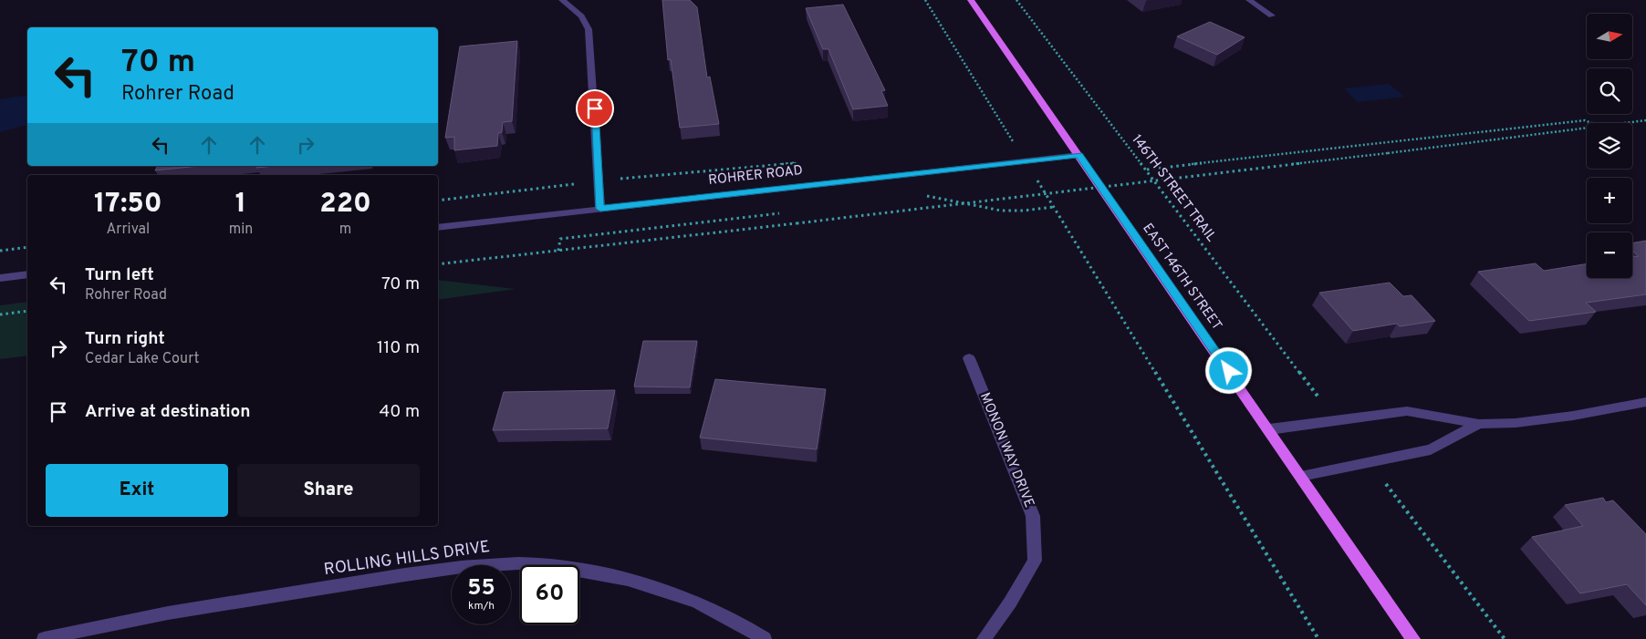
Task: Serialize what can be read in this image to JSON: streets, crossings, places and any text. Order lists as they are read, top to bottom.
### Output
{
  "streets": {
    "main road": ["EAST 146TH STREET"],
    "street": ["ROHRER ROAD", "MONON WAY DRIVE", "ROLLING HILLS DRIVE"],
    "path": ["146TH STREET TRAIL"]
  },
  "crossings": [
    ["ROHRER ROAD", "EAST 146TH STREET"]
  ],
  "north": "right",
  "page": {
    "map_buttons": ["+", "−"],
    "turn": ["70 m", "Rohrer Road"],
    "eta": [
      "17:50",
      "Arrival",
      "1",
      "min",
      "220",
      "m"
    ],
    "list": [
      {
        "name": "Turn left",
        "note": "Rohrer Road",
        "value": "70 m"
      },
      {
        "name": "Turn right",
        "note": "Cedar Lake Court",
        "value": "110 m"
      },
      {
        "name": "Arrive at destination",
        "value": "40 m"
      }
    ],
    "buttons": ["Exit", "Share"],
    "speed": "55 km/h",
    "limit": "60"
  }
}
